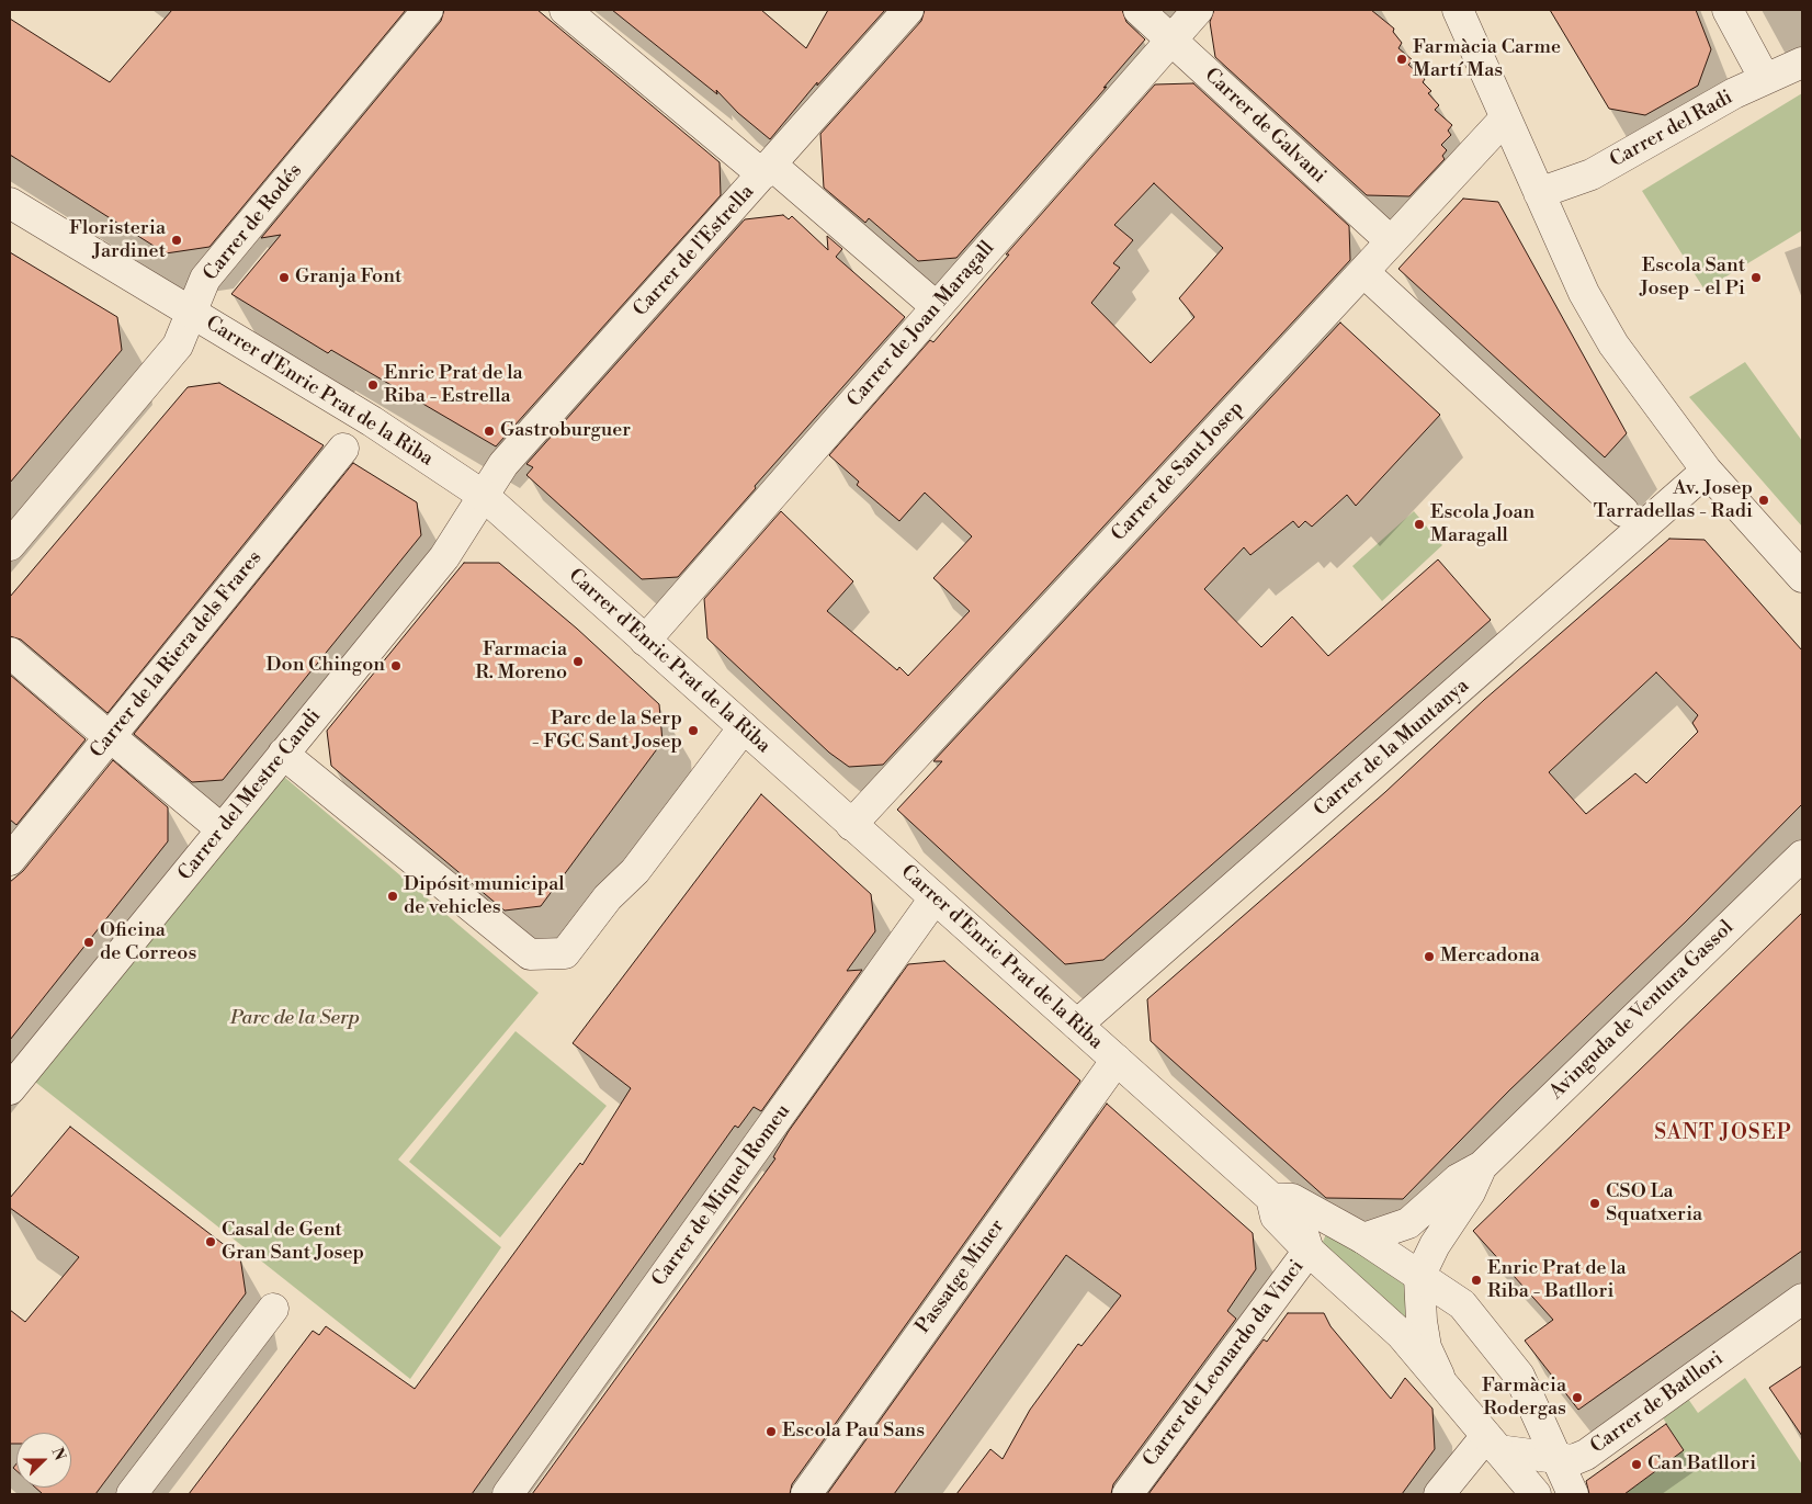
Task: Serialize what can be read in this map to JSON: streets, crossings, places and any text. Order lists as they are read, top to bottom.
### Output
{
  "streets": {
    "street": [
      "Carrer de Galvani",
      "Carrer del Radi",
      "Carrer de Rodés",
      "Carrer de l'Estrella",
      "Carrer de Joan Maragall",
      "Carrer d'Enric Prat de la Riba",
      "Carrer de Sant Josep",
      "Carrer de la Riera dels Frares",
      "Carrer de la Muntanya",
      "Carrer del Mestre Candi",
      "Avinguda de Ventura Gassol",
      "Carrer de Miquel Romeu",
      "Passatge Miner",
      "Carrer de Leonardo da Vinci",
      "Carrer de Batllori"
    ]
  },
  "crossings": [
    ["Carrer de Galvani", "Carrer de Joan Maragall"],
    ["Carrer de Galvani", "Carrer de Sant Josep"],
    ["Carrer de Rodés", "Carrer d'Enric Prat de la Riba"],
    ["Carrer de l'Estrella", "Carrer d'Enric Prat de la Riba"],
    ["Carrer de l'Estrella", "Carrer del Mestre Candi"],
    ["Carrer de Joan Maragall", "Carrer d'Enric Prat de la Riba"],
    ["Carrer d'Enric Prat de la Riba", "Carrer de Sant Josep"],
    ["Carrer d'Enric Prat de la Riba", "Carrer de la Muntanya"],
    ["Carrer d'Enric Prat de la Riba", "Carrer del Mestre Candi"],
    ["Carrer d'Enric Prat de la Riba", "Avinguda de Ventura Gassol"],
    ["Carrer d'Enric Prat de la Riba", "Carrer de Miquel Romeu"],
    ["Carrer d'Enric Prat de la Riba", "Passatge Miner"],
    ["Carrer d'Enric Prat de la Riba", "Carrer de Leonardo da Vinci"],
    ["Carrer d'Enric Prat de la Riba", "Carrer de Batllori"]
  ],
  "districts": ["SANT JOSEP"],
  "parks": ["Parc de la Serp"],
  "places": [
    "Farmàcia Carme Martí Mas",
    "Floristeria Jardinet",
    "Granja Font",
    "Escola Sant Josep - el Pi",
    "Enric Prat de la Riba - Estrella",
    "Gastroburguer",
    "Av. Josep Tarradellas - Radi",
    "Escola Joan Maragall",
    "Farmacia R. Moreno",
    "Don Chingon",
    "Parc de la Serp - FGC Sant Josep",
    "Dipósit municipal de vehicles",
    "Oficina de Correos",
    "Mercadona",
    "CSO La Squatxeria",
    "Casal de Gent Gran Sant Josep",
    "Enric Prat de la Riba - Batllori",
    "Farmàcia Rodergas",
    "Escola Pau Sans",
    "Can Batllori"
  ],
  "north": "right"
}
